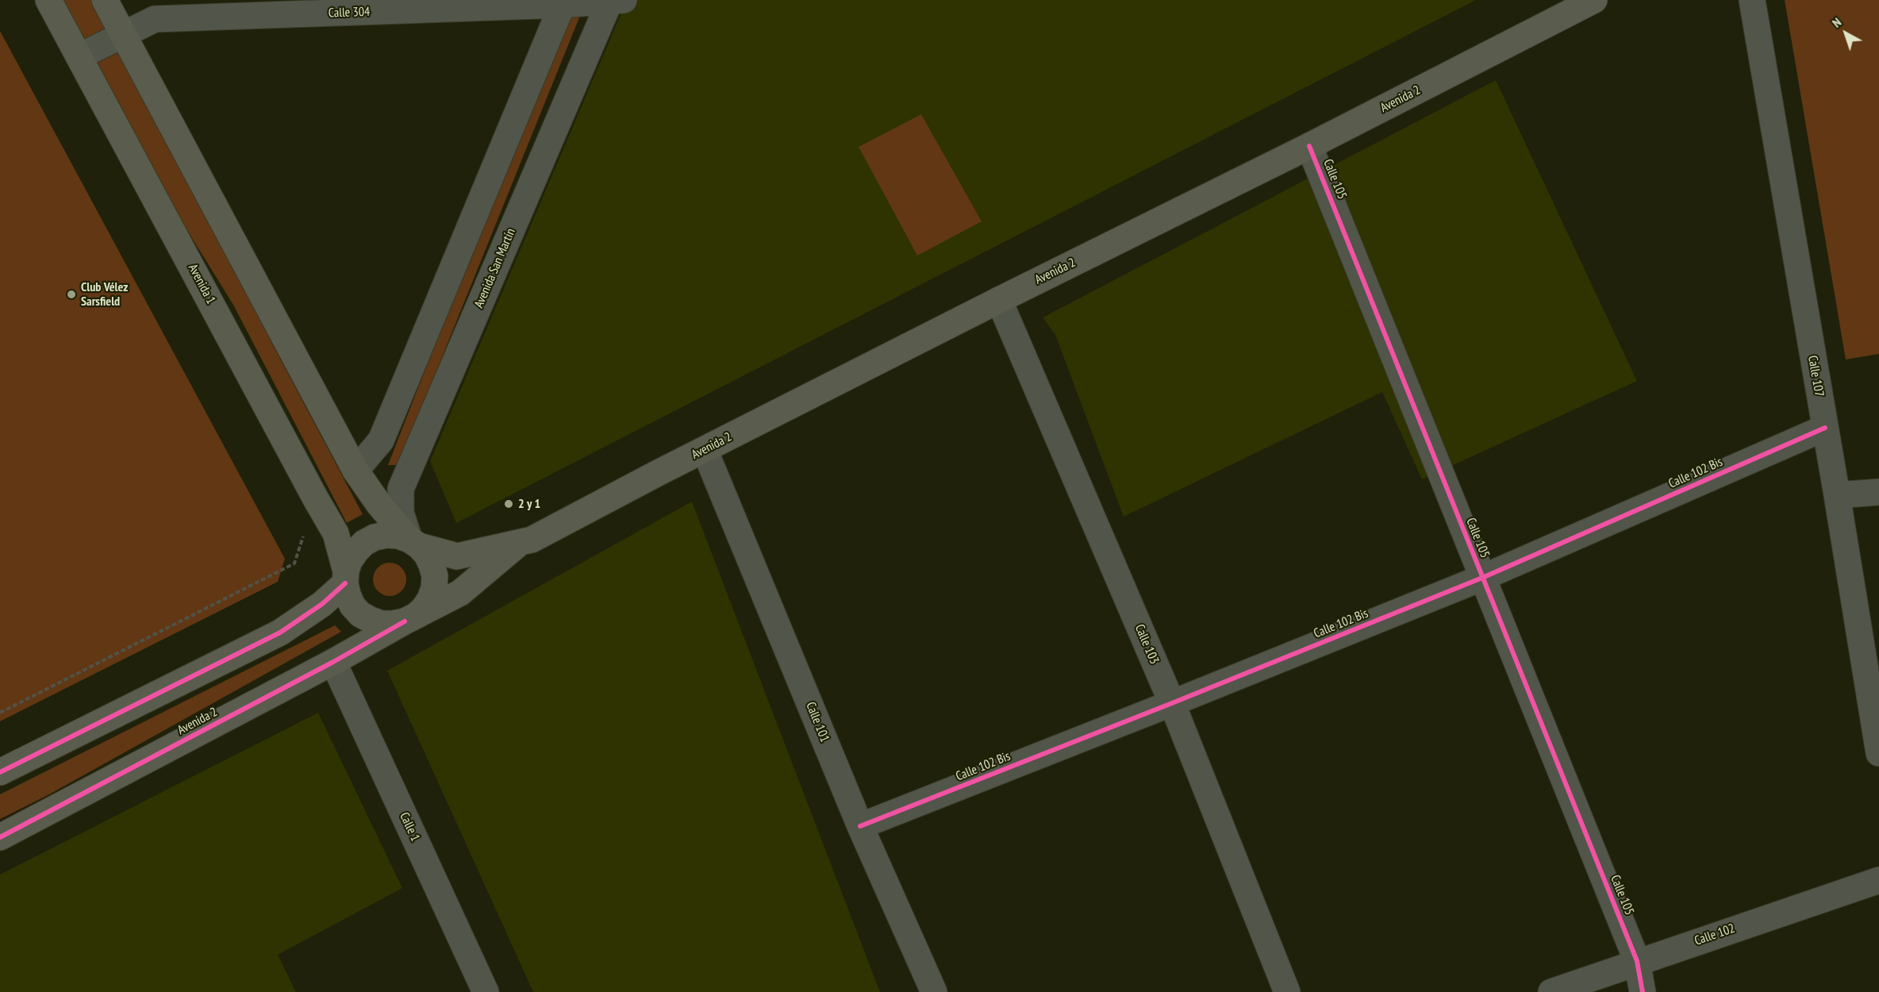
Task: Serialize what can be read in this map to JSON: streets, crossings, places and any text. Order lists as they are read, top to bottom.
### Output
{
  "streets": {
    "main road": ["Avenida 2", "Avenida 1"],
    "street": [
      "Calle 304",
      "Calle 105",
      "Avenida San Martín",
      "Calle 107",
      "Calle 102 Bis",
      "Calle 103",
      "Calle 101",
      "Calle 1",
      "Calle 102"
    ]
  },
  "crossings": [
    ["Calle 304", "Avenida San Martín"],
    ["Calle 304", "Avenida 1"],
    ["Avenida 2", "Calle 105"],
    ["Avenida 2", "Avenida San Martín"],
    ["Avenida 2", "Avenida 1"],
    ["Avenida 2", "Calle 103"],
    ["Avenida 2", "Calle 101"],
    ["Avenida 2", "Calle 1"],
    ["Calle 105", "Calle 102 Bis"],
    ["Calle 105", "Calle 102"],
    ["Avenida San Martín", "Avenida 1"],
    ["Calle 107", "Calle 102 Bis"],
    ["Calle 102 Bis", "Calle 103"],
    ["Calle 102 Bis", "Calle 101"]
  ],
  "places": ["Club Vélez Sarsfield", "2 y 1"],
  "north": "top left"
}
